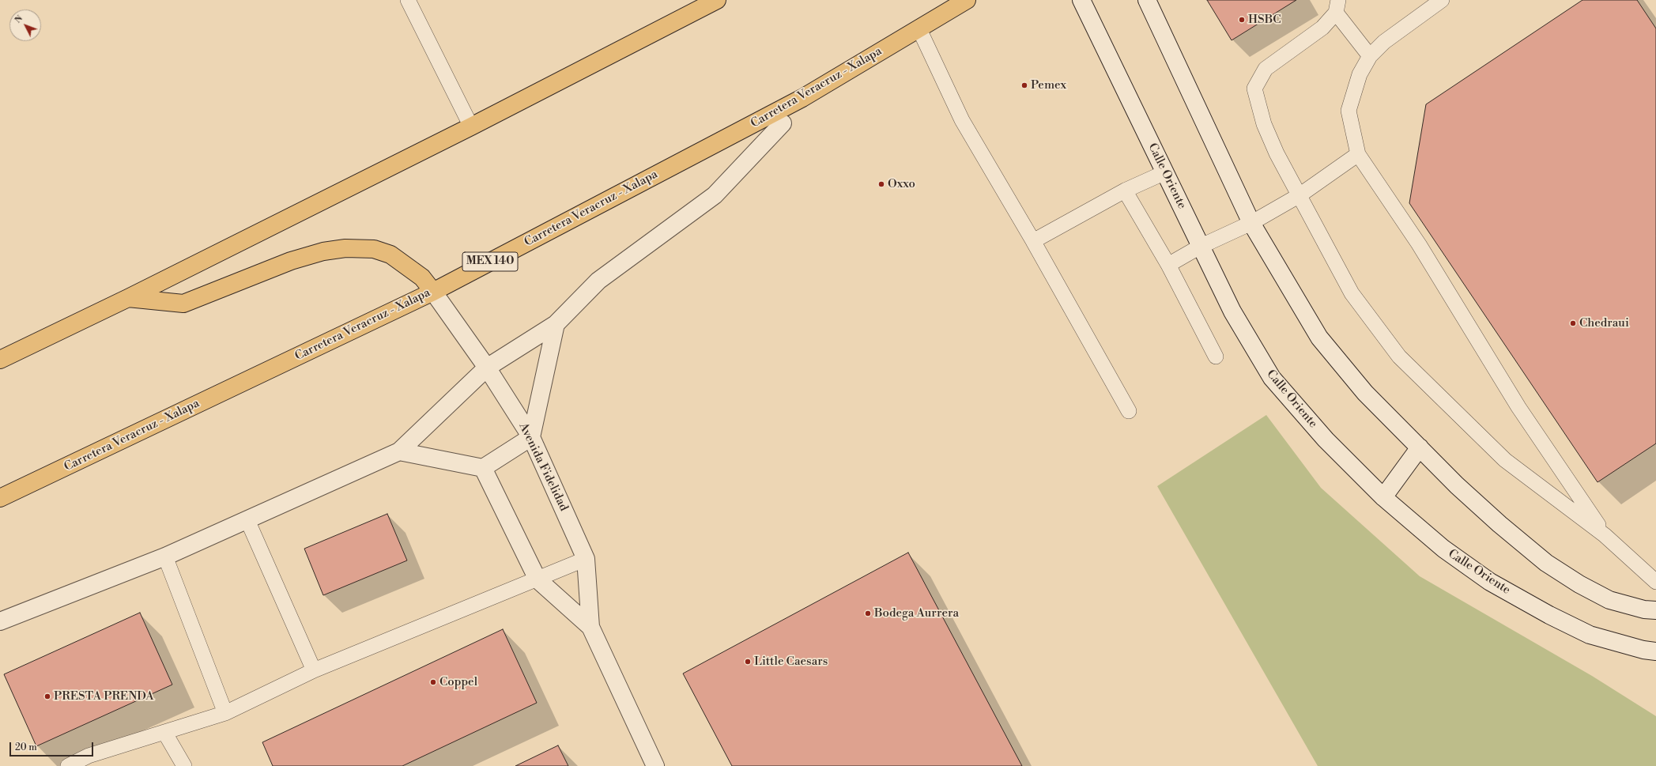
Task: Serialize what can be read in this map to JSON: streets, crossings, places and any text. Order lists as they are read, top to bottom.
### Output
{
  "streets": {
    "main road": ["Carretera Veracruz - Xalapa", "MEX 140"],
    "street": ["Calle Oriente", "Avenida Fidelidad"]
  },
  "crossings": [
    ["Carretera Veracruz - Xalapa", "Avenida Fidelidad"]
  ],
  "places": [
    "HSBC",
    "Pemex",
    "Oxxo",
    "Chedraui",
    "Bodega Aurrera",
    "Little Caesars",
    "Coppel",
    "PRESTA PRENDA"
  ],
  "scale_bar": "20 m",
  "north": "top left"
}
